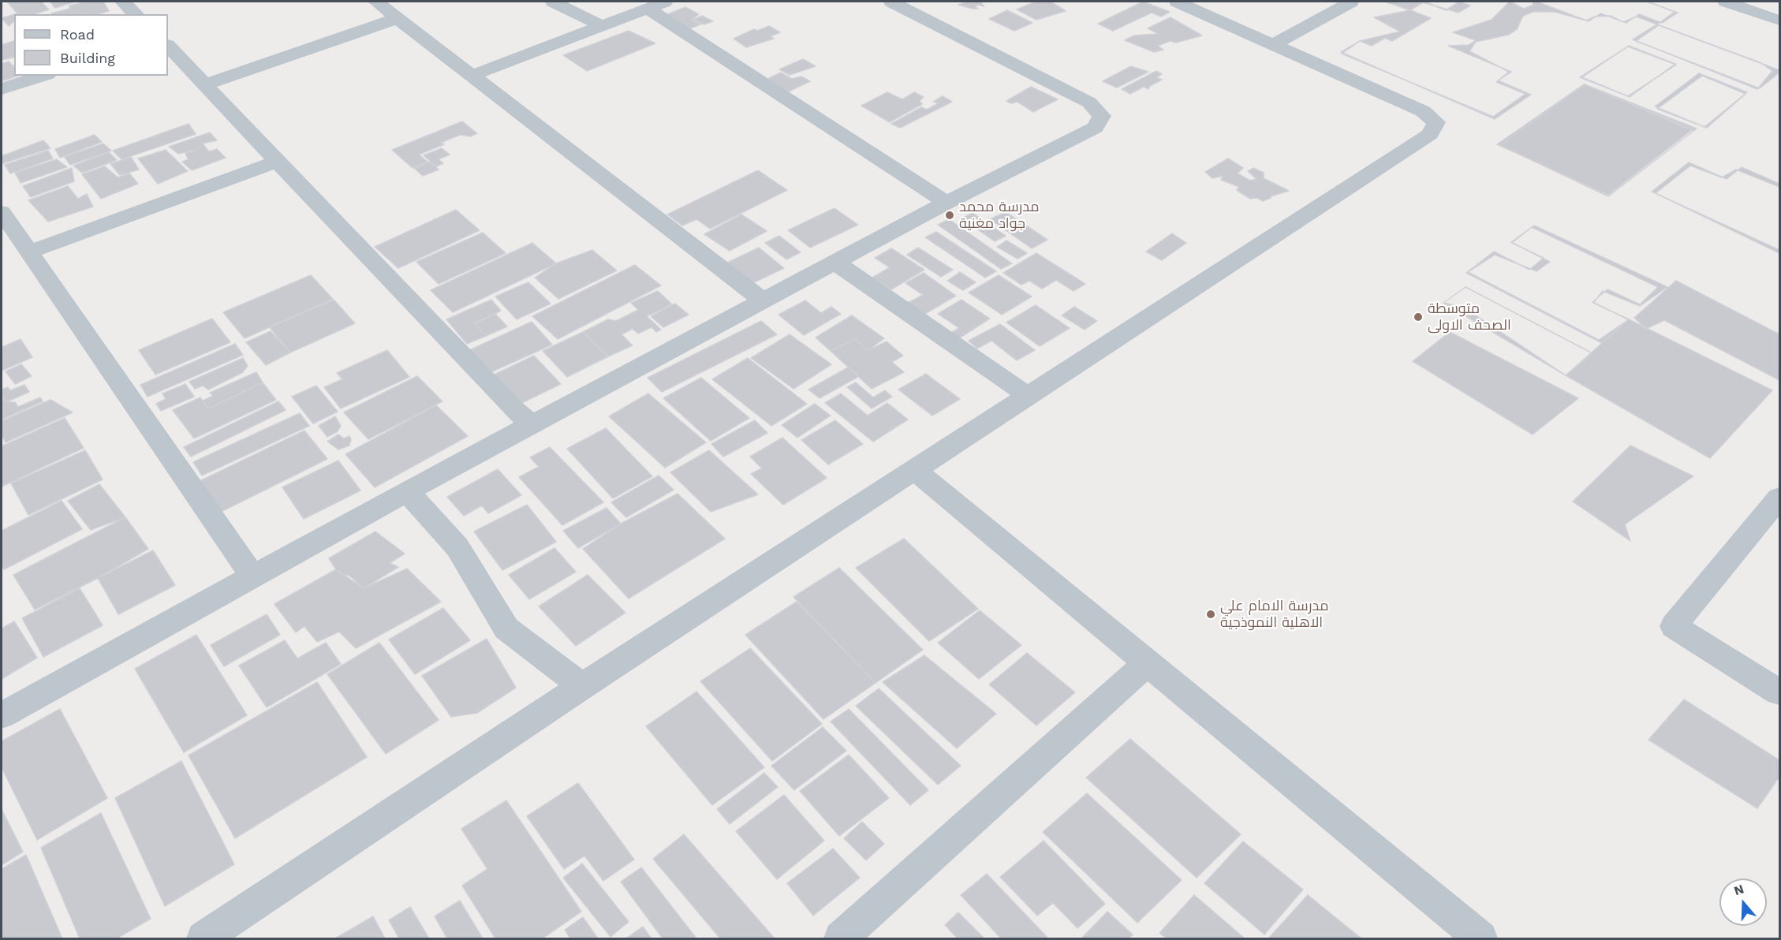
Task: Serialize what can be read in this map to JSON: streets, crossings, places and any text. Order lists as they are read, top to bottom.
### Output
{
  "places": ["مدرسة محمد جواد مغنية", "متوسطة الصحف الاولى", "مدرسة الامام علي الاهلية النموذجية"],
  "legend": ["Road", "Building"],
  "north": "top"
}
